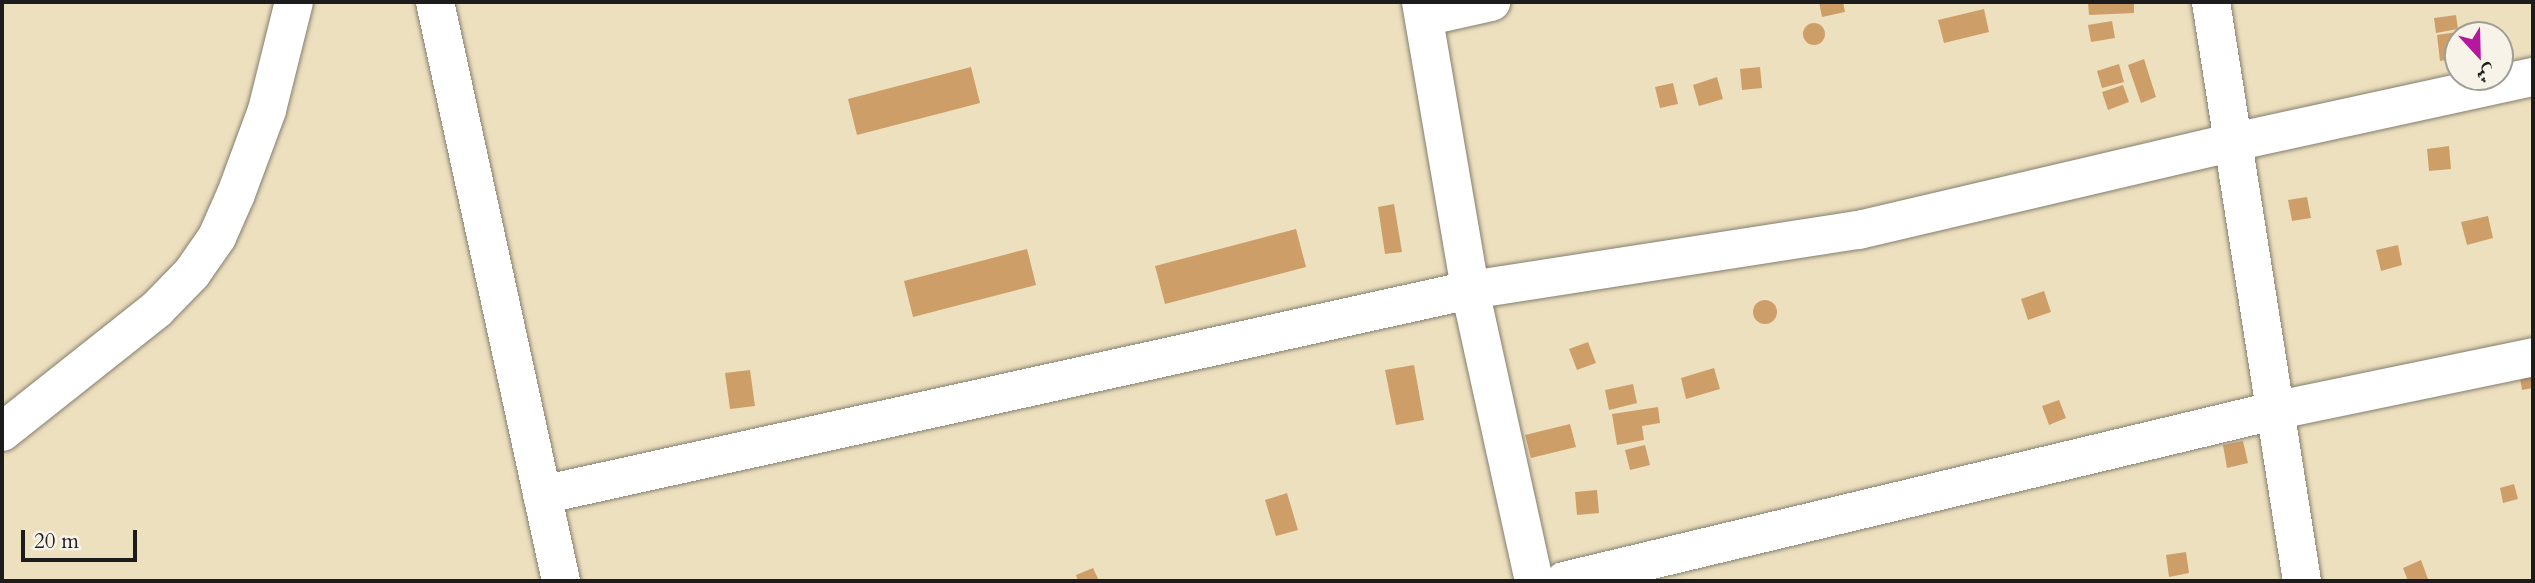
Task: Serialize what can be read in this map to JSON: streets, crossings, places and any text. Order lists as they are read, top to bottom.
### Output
{
  "scale_bar": "20 m",
  "north": "bottom"
}
